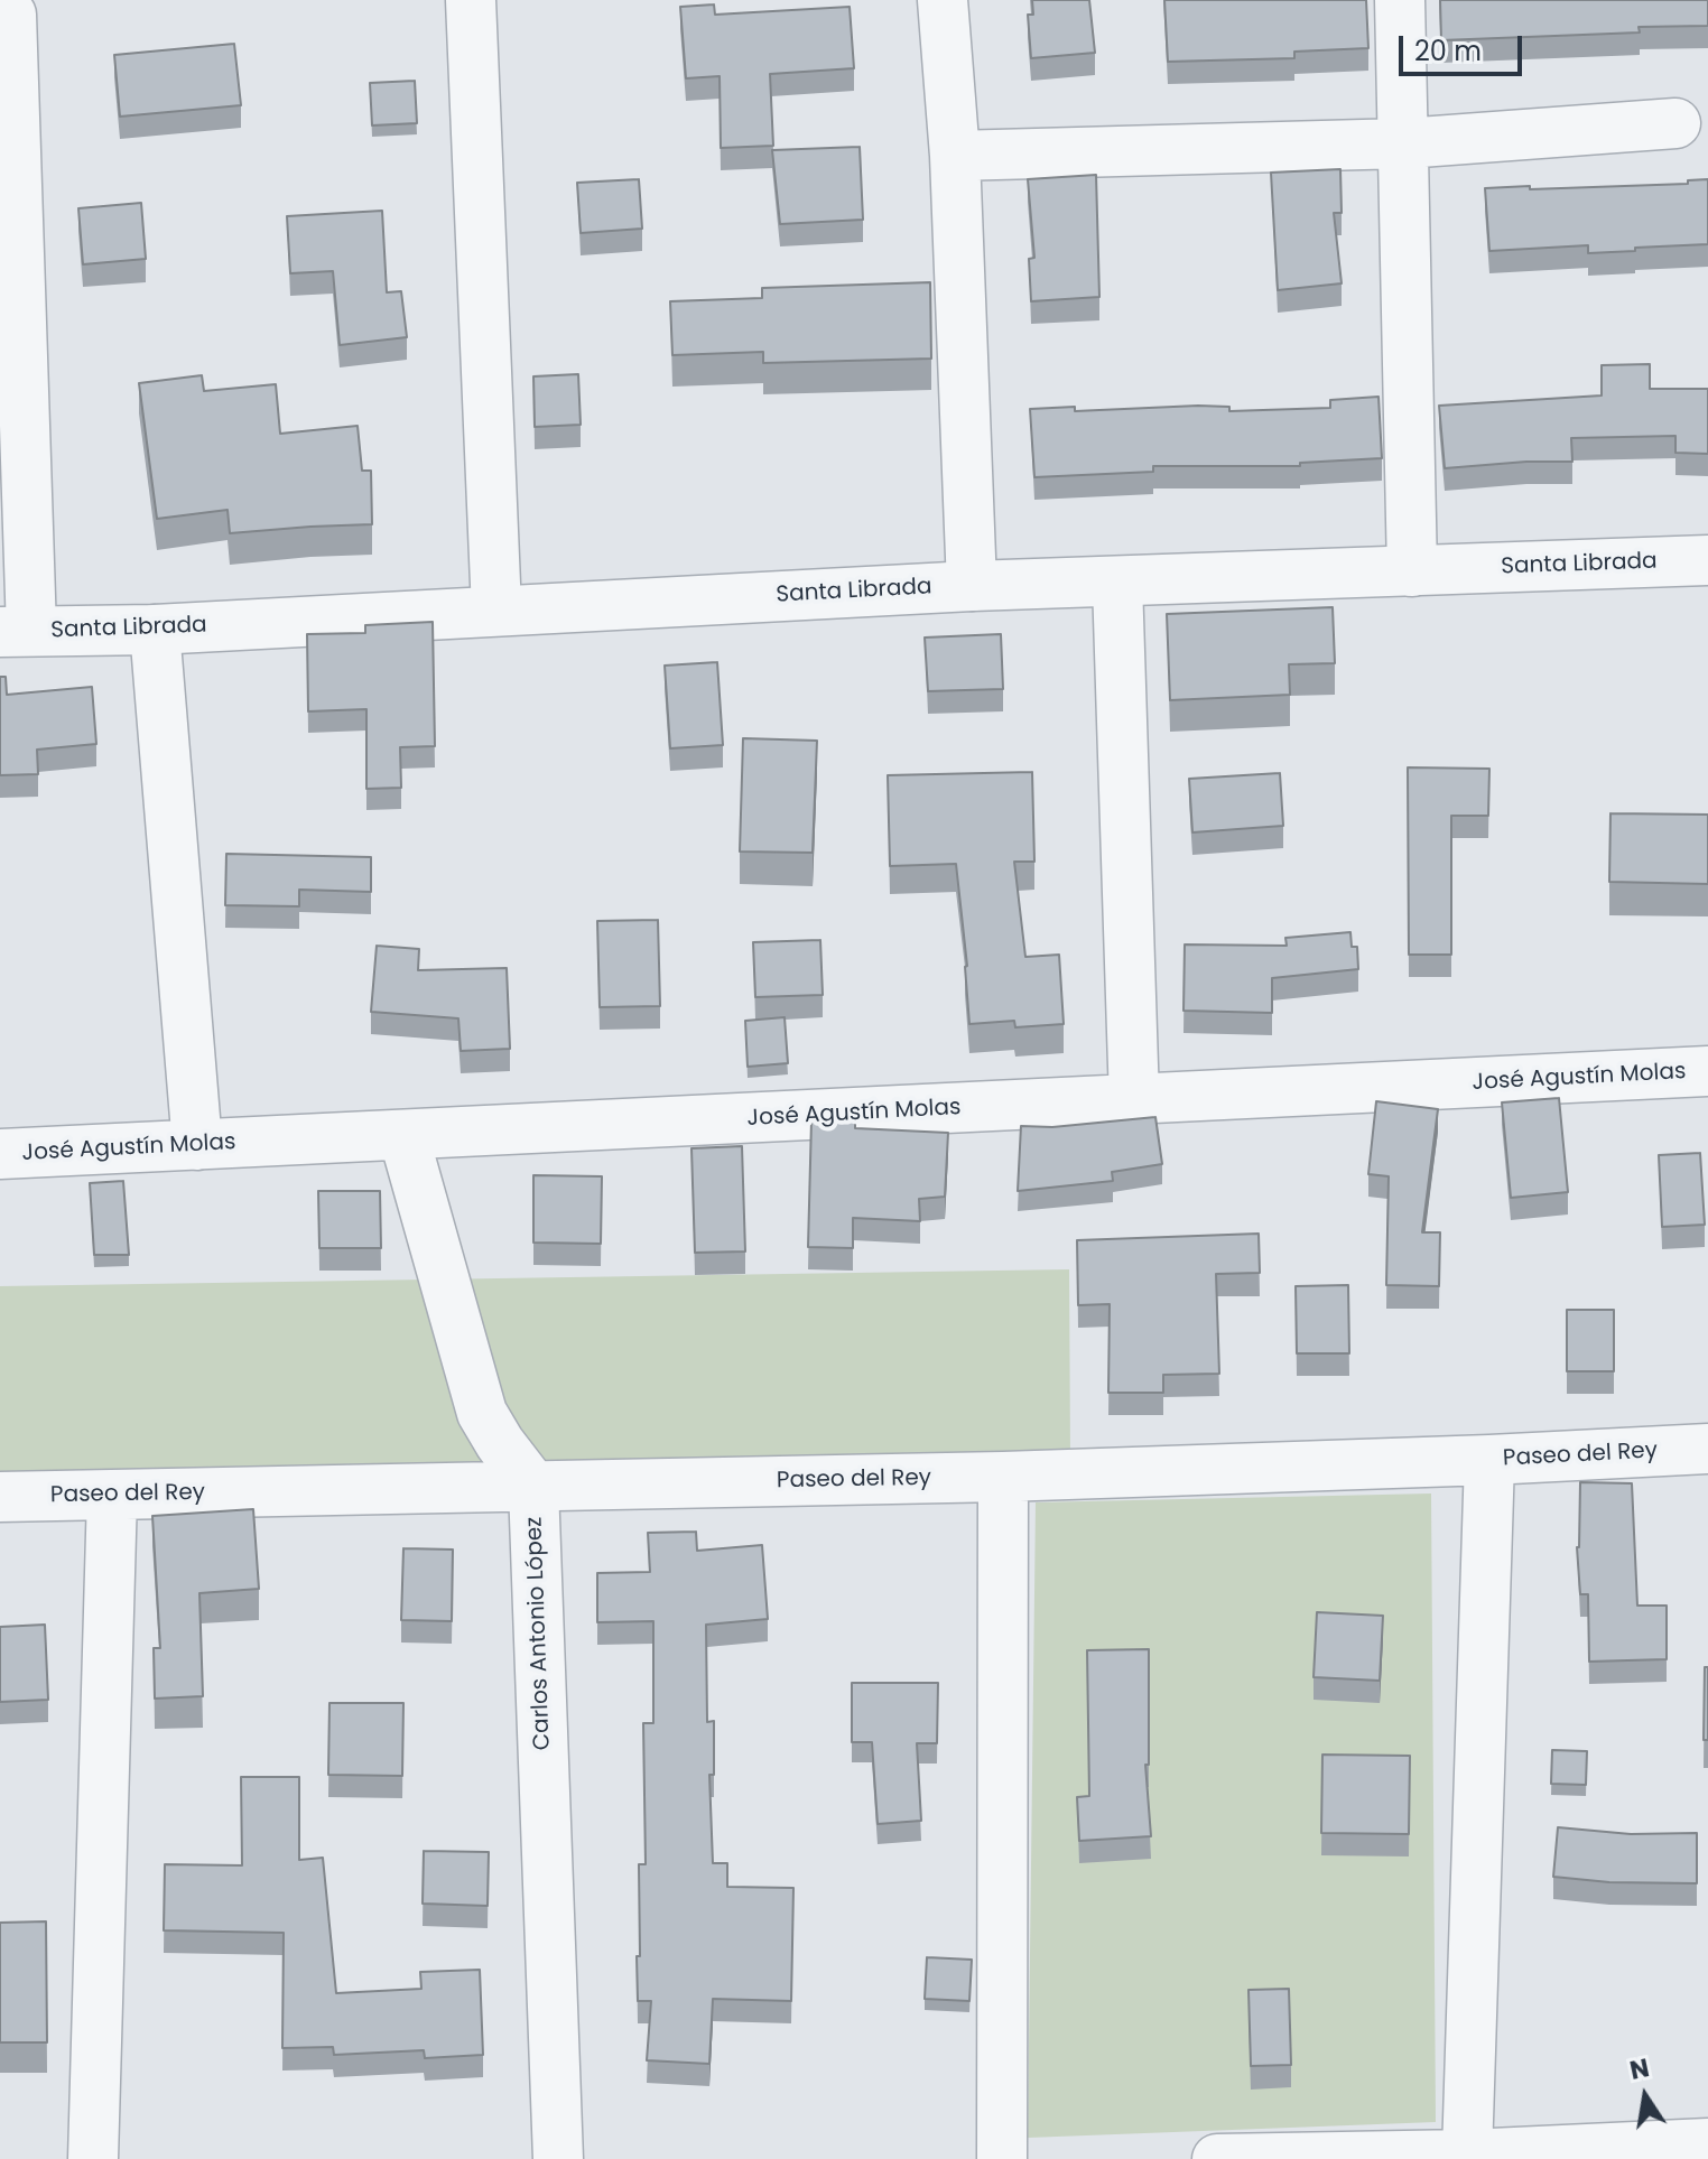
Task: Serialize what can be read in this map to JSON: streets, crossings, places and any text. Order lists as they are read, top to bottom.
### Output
{
  "streets": {
    "street": [
      "Santa Librada",
      "José Agustín Molas",
      "Paseo del Rey",
      "Carlos Antonio López"
    ]
  },
  "crossings": [
    ["José Agustín Molas", "Carlos Antonio López"],
    ["Paseo del Rey", "Carlos Antonio López"]
  ],
  "scale_bar": "20 m",
  "north": "top"
}
